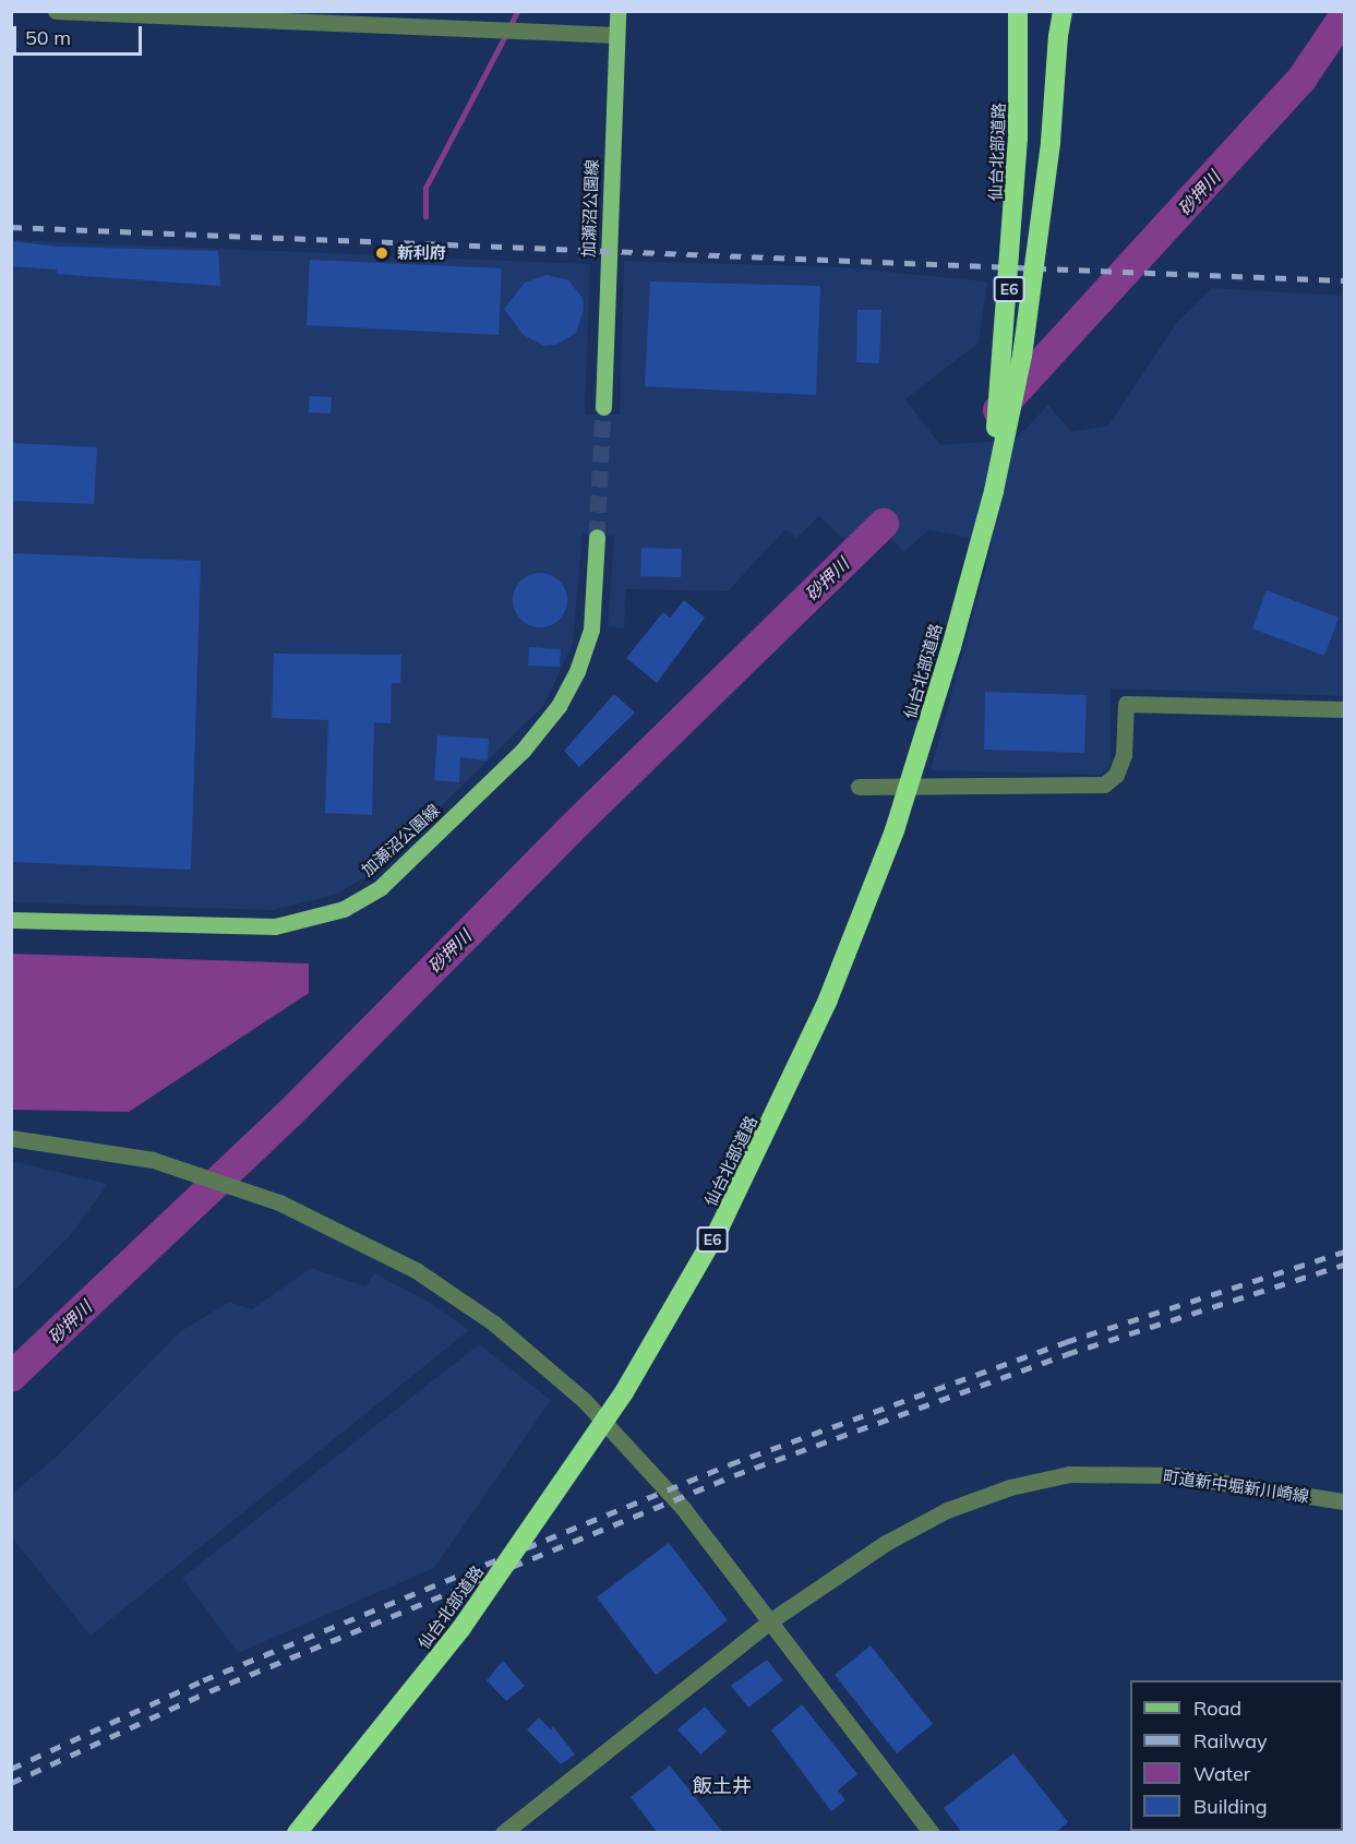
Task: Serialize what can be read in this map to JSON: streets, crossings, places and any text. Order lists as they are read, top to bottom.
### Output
{
  "streets": {
    "highway": ["仙台北部道路", "E6"],
    "main road": ["加瀬沼公園線"],
    "street": ["町道新中堀新川崎線"]
  },
  "districts": ["飯土井"],
  "water": ["砂押川"],
  "places": ["新利府"],
  "legend": [
    "Road",
    "Railway",
    "Water",
    "Building"
  ],
  "scale_bar": "50 m"
}
